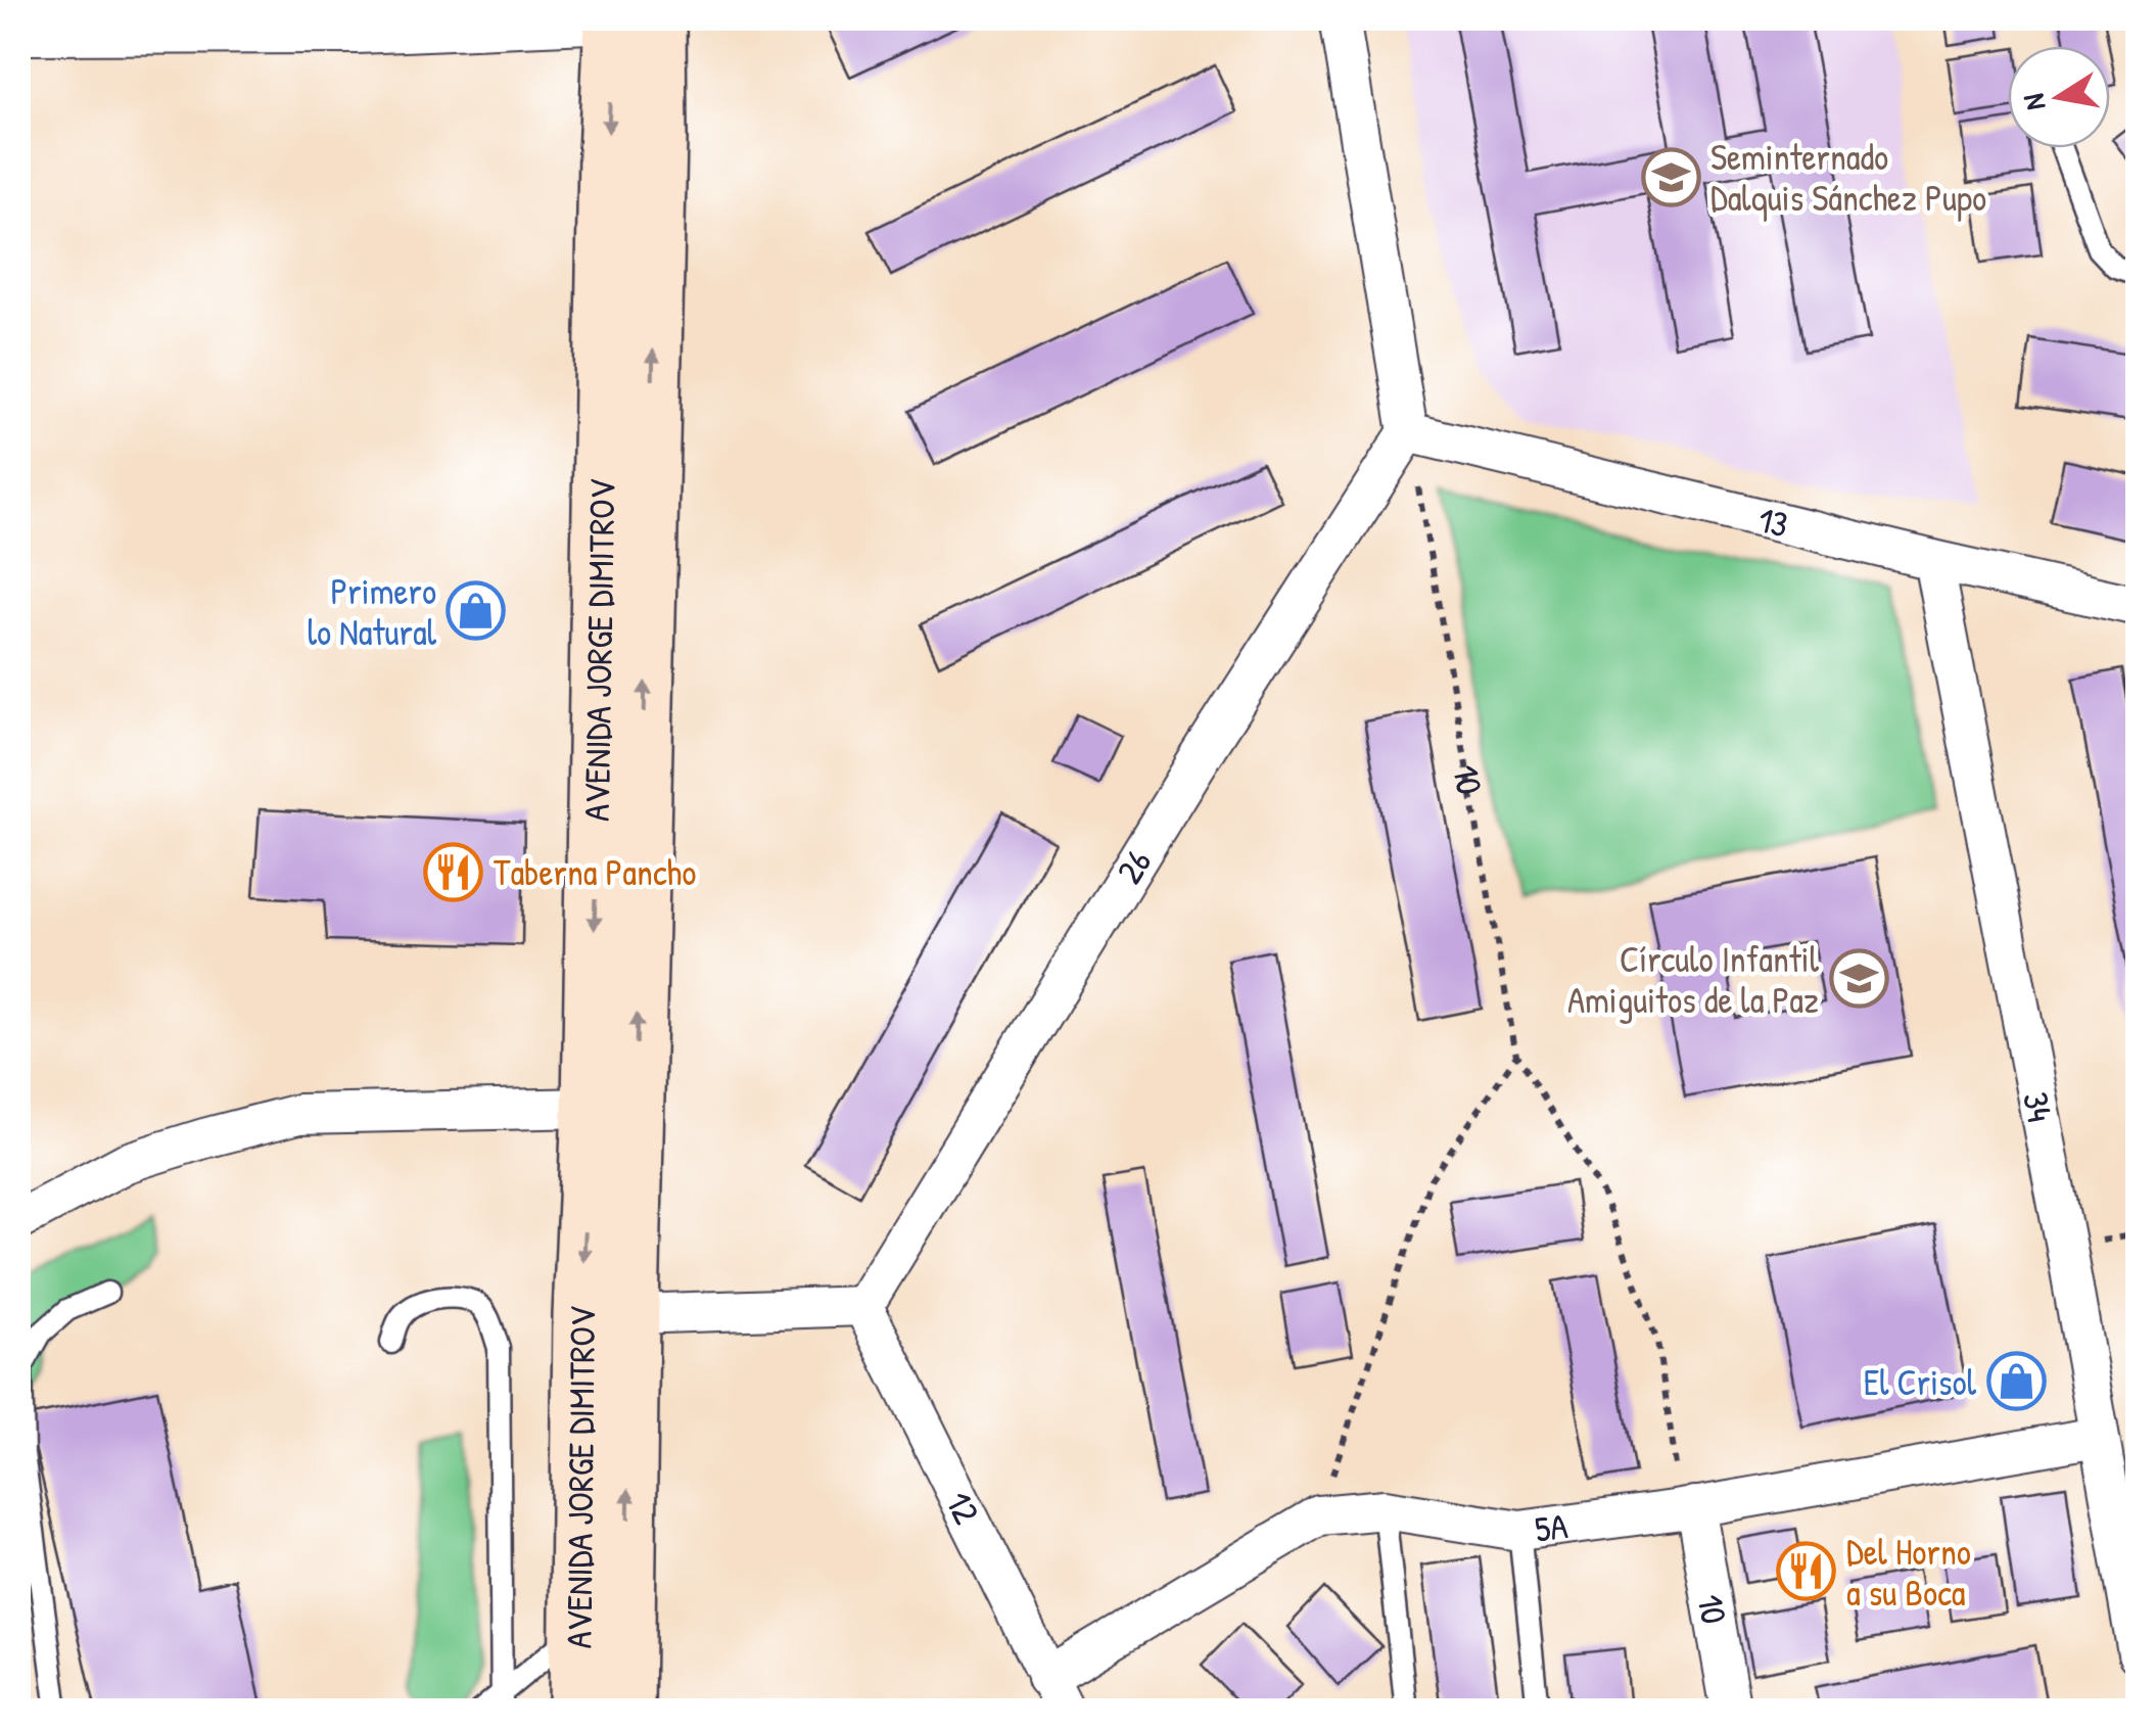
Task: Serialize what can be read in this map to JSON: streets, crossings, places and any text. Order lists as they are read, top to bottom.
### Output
{
  "streets": {
    "main road": ["AVENIDA JORGE DIMITROV"],
    "street": [
      "13",
      "10",
      "26",
      "34",
      "12",
      "5A"
    ]
  },
  "crossings": [
    ["13", "10"],
    ["13", "26"],
    ["13", "34"],
    ["10", "26"],
    ["10", "5A"],
    ["26", "12"],
    ["34", "5A"],
    ["12", "5A"]
  ],
  "places": {
    "school or university": ["Seminternado Dalquis Sánchez Pupo", "Círculo Infantil Amiguitos de la Paz"],
    "shop": ["Primero lo Natural", "El Crisol"],
    "restaurant": ["Taberna Pancho", "Del Horno a su Boca"]
  },
  "north": "left"
}
